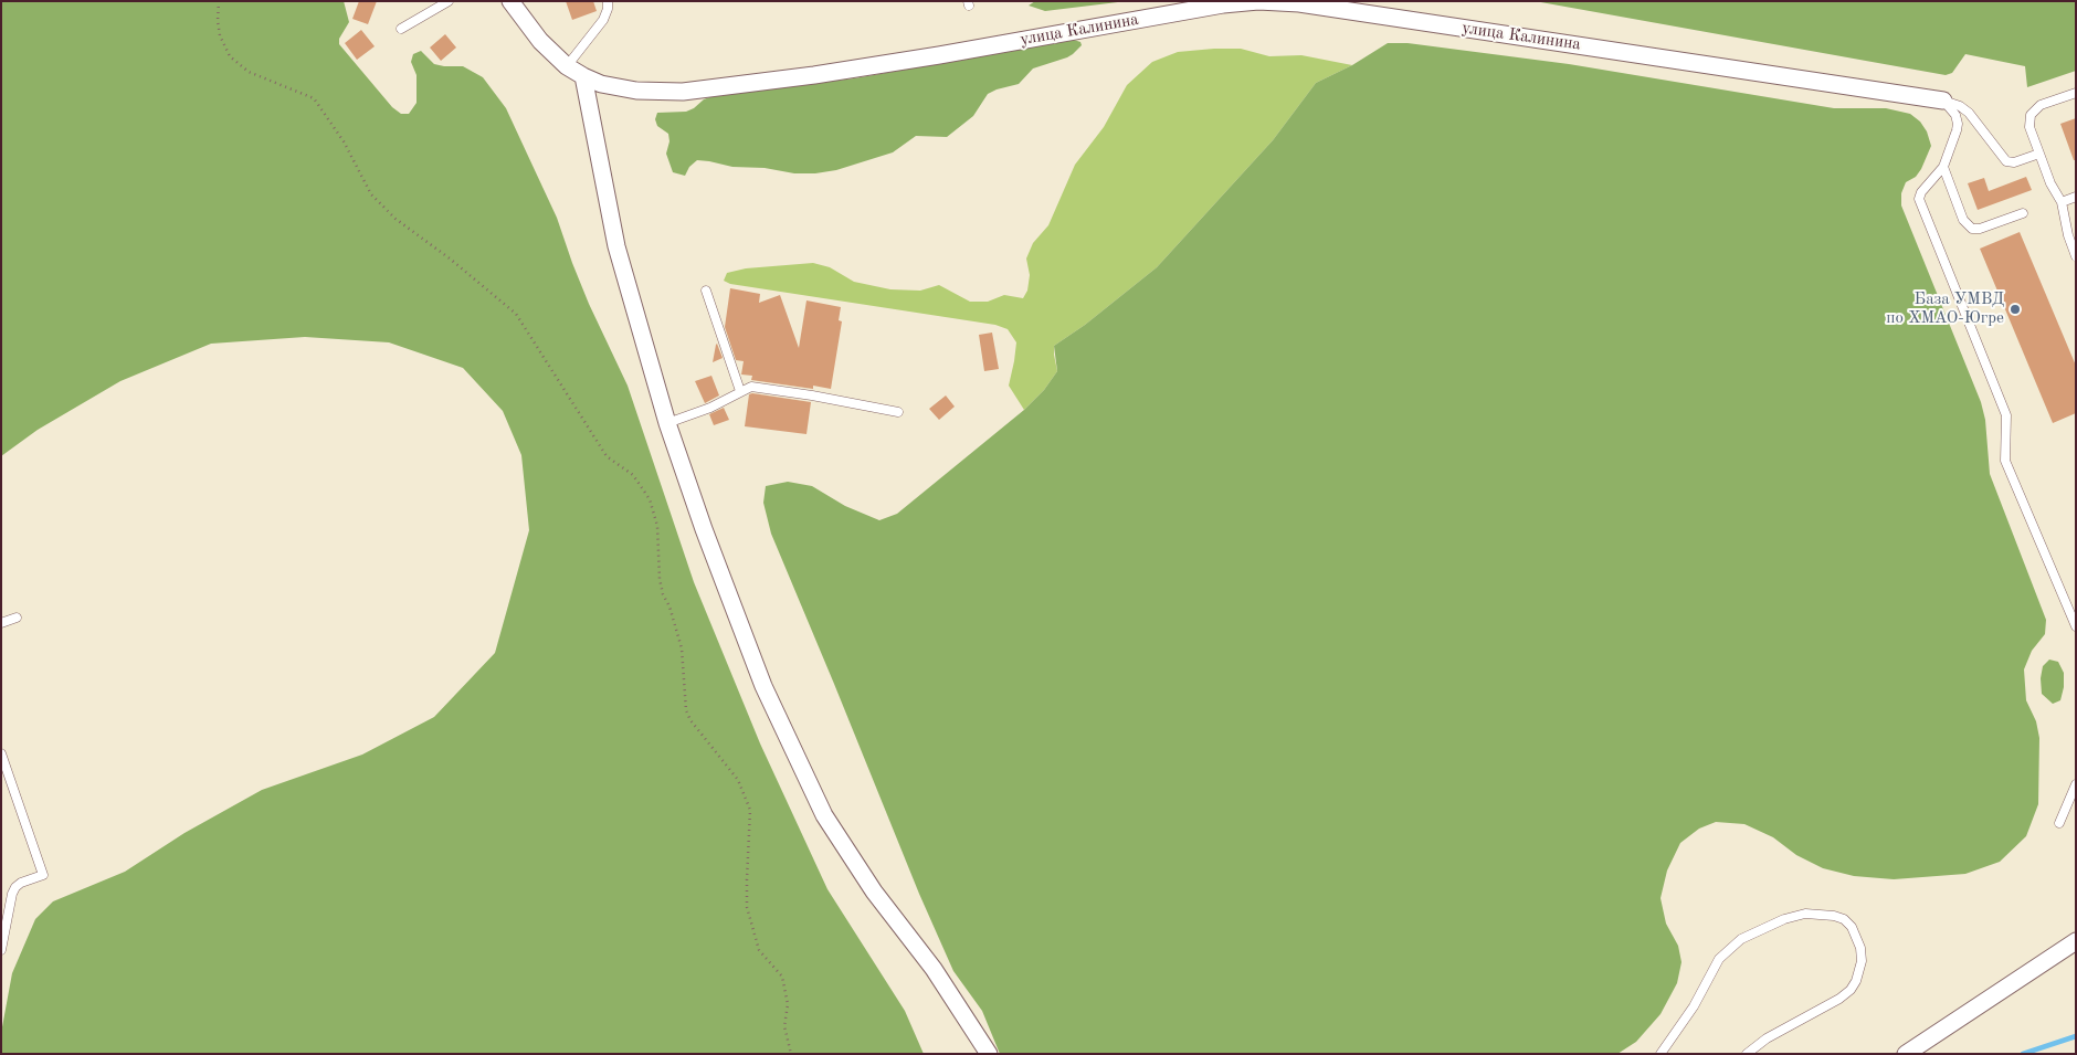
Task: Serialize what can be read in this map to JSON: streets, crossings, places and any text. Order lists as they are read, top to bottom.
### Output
{
  "streets": {
    "street": ["улица Калинина"]
  },
  "places": ["База УМВД по ХМАО-Югре"]
}
